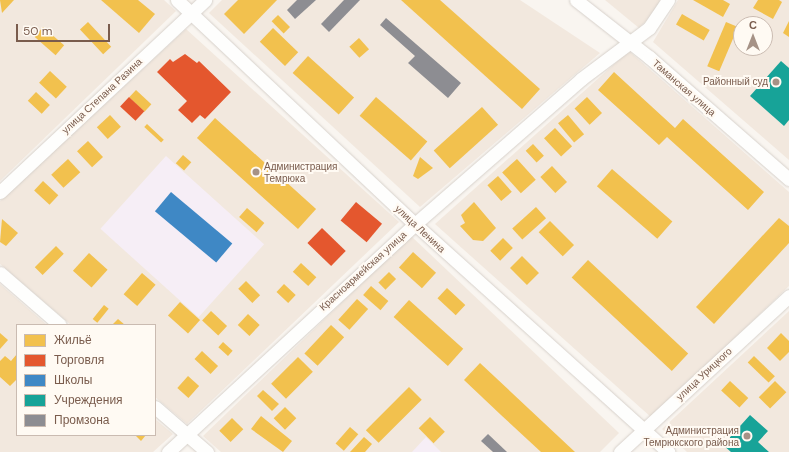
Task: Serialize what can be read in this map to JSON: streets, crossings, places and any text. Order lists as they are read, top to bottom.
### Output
{
  "streets": {
    "street": [
      "Таманская улица",
      "улица Степана Разина",
      "улица Ленина",
      "Красноармейская улица",
      "улица Урицкого"
    ]
  },
  "crossings": [
    ["Таманская улица", "Красноармейская улица"],
    ["улица Степана Разина", "улица Ленина"],
    ["улица Ленина", "Красноармейская улица"],
    ["улица Ленина", "улица Урицкого"]
  ],
  "places": ["Районный суд", "Администрация Темрюка", "Администрация Темрюкского района"],
  "legend": [
    "Жильё",
    "Торговля",
    "Школы",
    "Учреждения",
    "Промзона"
  ],
  "scale_bar": "50 m",
  "north": "top"
}
